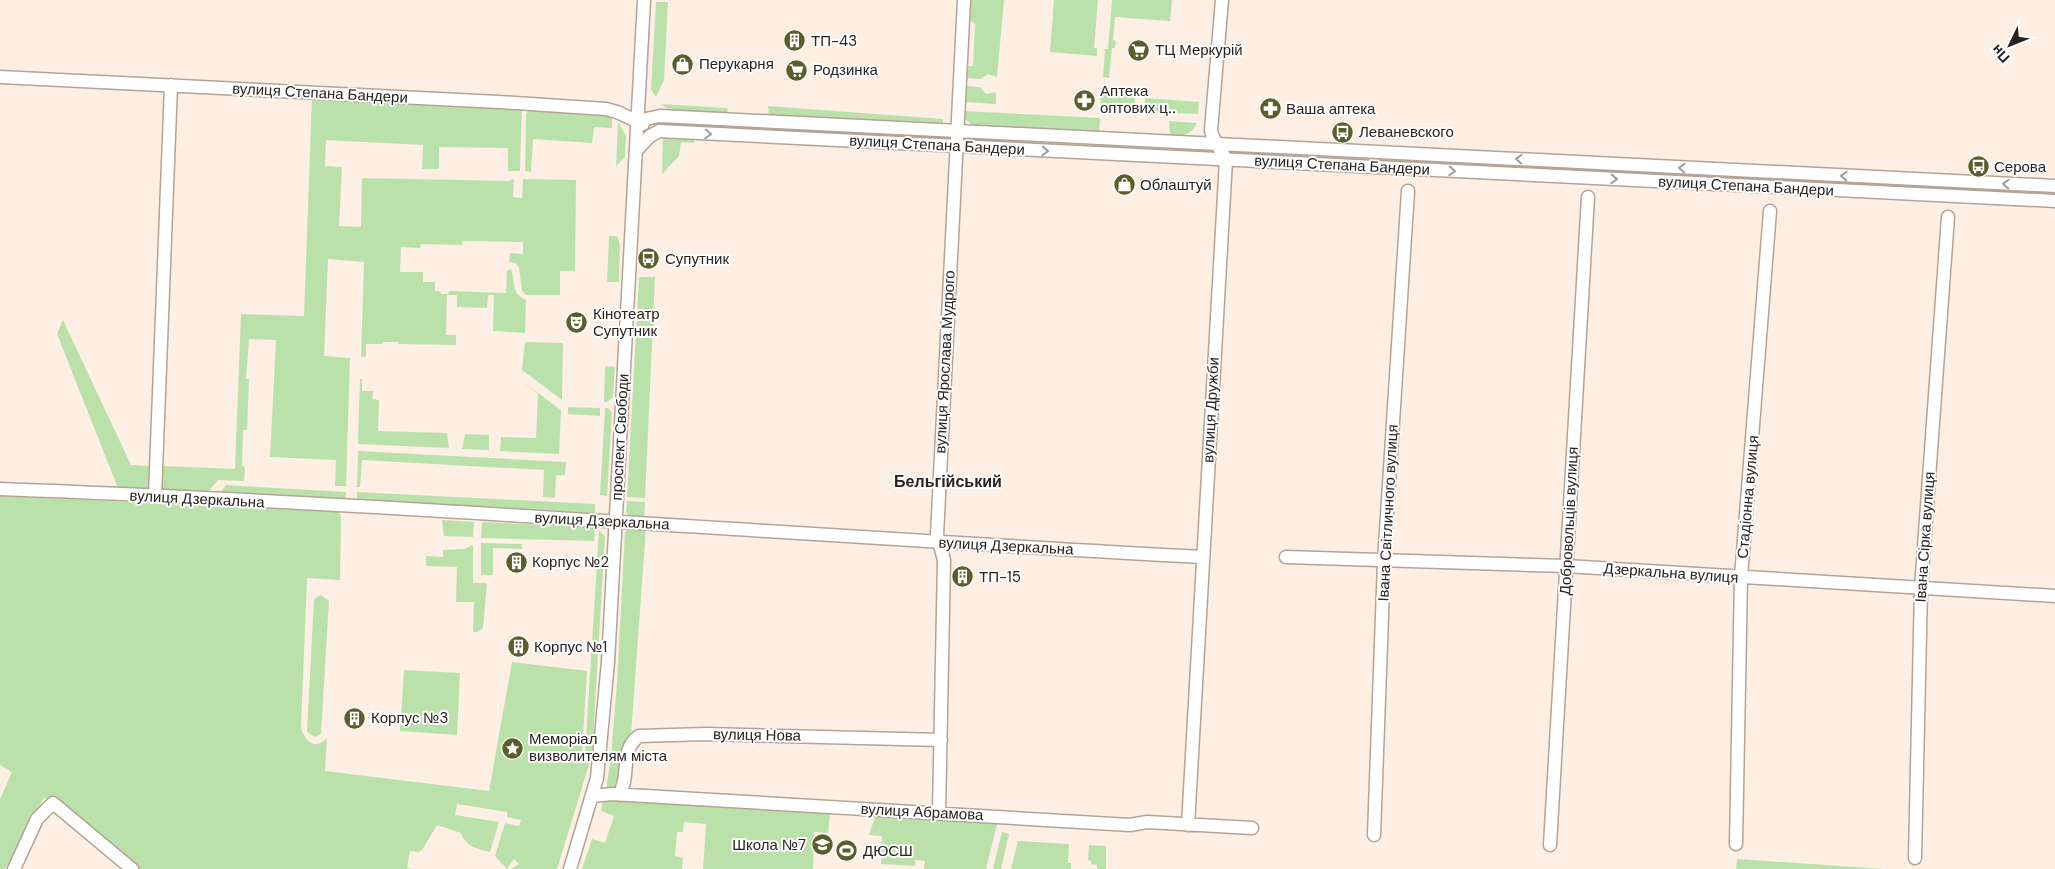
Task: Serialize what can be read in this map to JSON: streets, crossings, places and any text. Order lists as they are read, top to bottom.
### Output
{
  "streets": {
    "street": [
      "вулиця Степана Бандери",
      "вулиця Ярослава Мудрого",
      "вулиця Дружби",
      "проспект Свободи",
      "Стадіонна вулиця",
      "вулиця Дзеркальна",
      "Івана Світличного вулиця",
      "Добровольців вулиця",
      "Івана Сірка вулиця",
      "Дзеркальна вулиця",
      "вулиця Нова",
      "вулиця Абрамова"
    ]
  },
  "crossings": [
    ["вулиця Степана Бандери", "вулиця Ярослава Мудрого"],
    ["вулиця Степана Бандери", "вулиця Дружби"],
    ["вулиця Степана Бандери", "проспект Свободи"],
    ["вулиця Ярослава Мудрого", "вулиця Дзеркальна"],
    ["вулиця Ярослава Мудрого", "вулиця Нова"],
    ["вулиця Ярослава Мудрого", "вулиця Абрамова"],
    ["вулиця Дружби", "вулиця Дзеркальна"],
    ["вулиця Дружби", "вулиця Абрамова"],
    ["проспект Свободи", "вулиця Дзеркальна"],
    ["проспект Свободи", "вулиця Абрамова"],
    ["Стадіонна вулиця", "Дзеркальна вулиця"],
    ["Івана Світличного вулиця", "Дзеркальна вулиця"],
    ["Добровольців вулиця", "Дзеркальна вулиця"],
    ["Івана Сірка вулиця", "Дзеркальна вулиця"],
    ["вулиця Нова", "вулиця Абрамова"]
  ],
  "districts": ["Бельгійський"],
  "places": {
    "building": [
      "ТП-43",
      "Корпус №2",
      "ТП-15",
      "Корпус №1",
      "Корпус №3"
    ],
    "supermarket": ["ТЦ Меркурій", "Родзинка"],
    "shop": ["Перукарня", "Облаштуй"],
    "pharmacy": ["Аптека оптових ц‥", "Ваша аптека"],
    "bus stop": ["Леваневского", "Серова", "Супутник"],
    "theatre": ["Кінотеатр Супутник"],
    "place": ["Меморіал визволителям міста"],
    "school or university": ["Школа №7"],
    "sports": ["ДЮСШ"]
  },
  "north": "bottom left"
}
